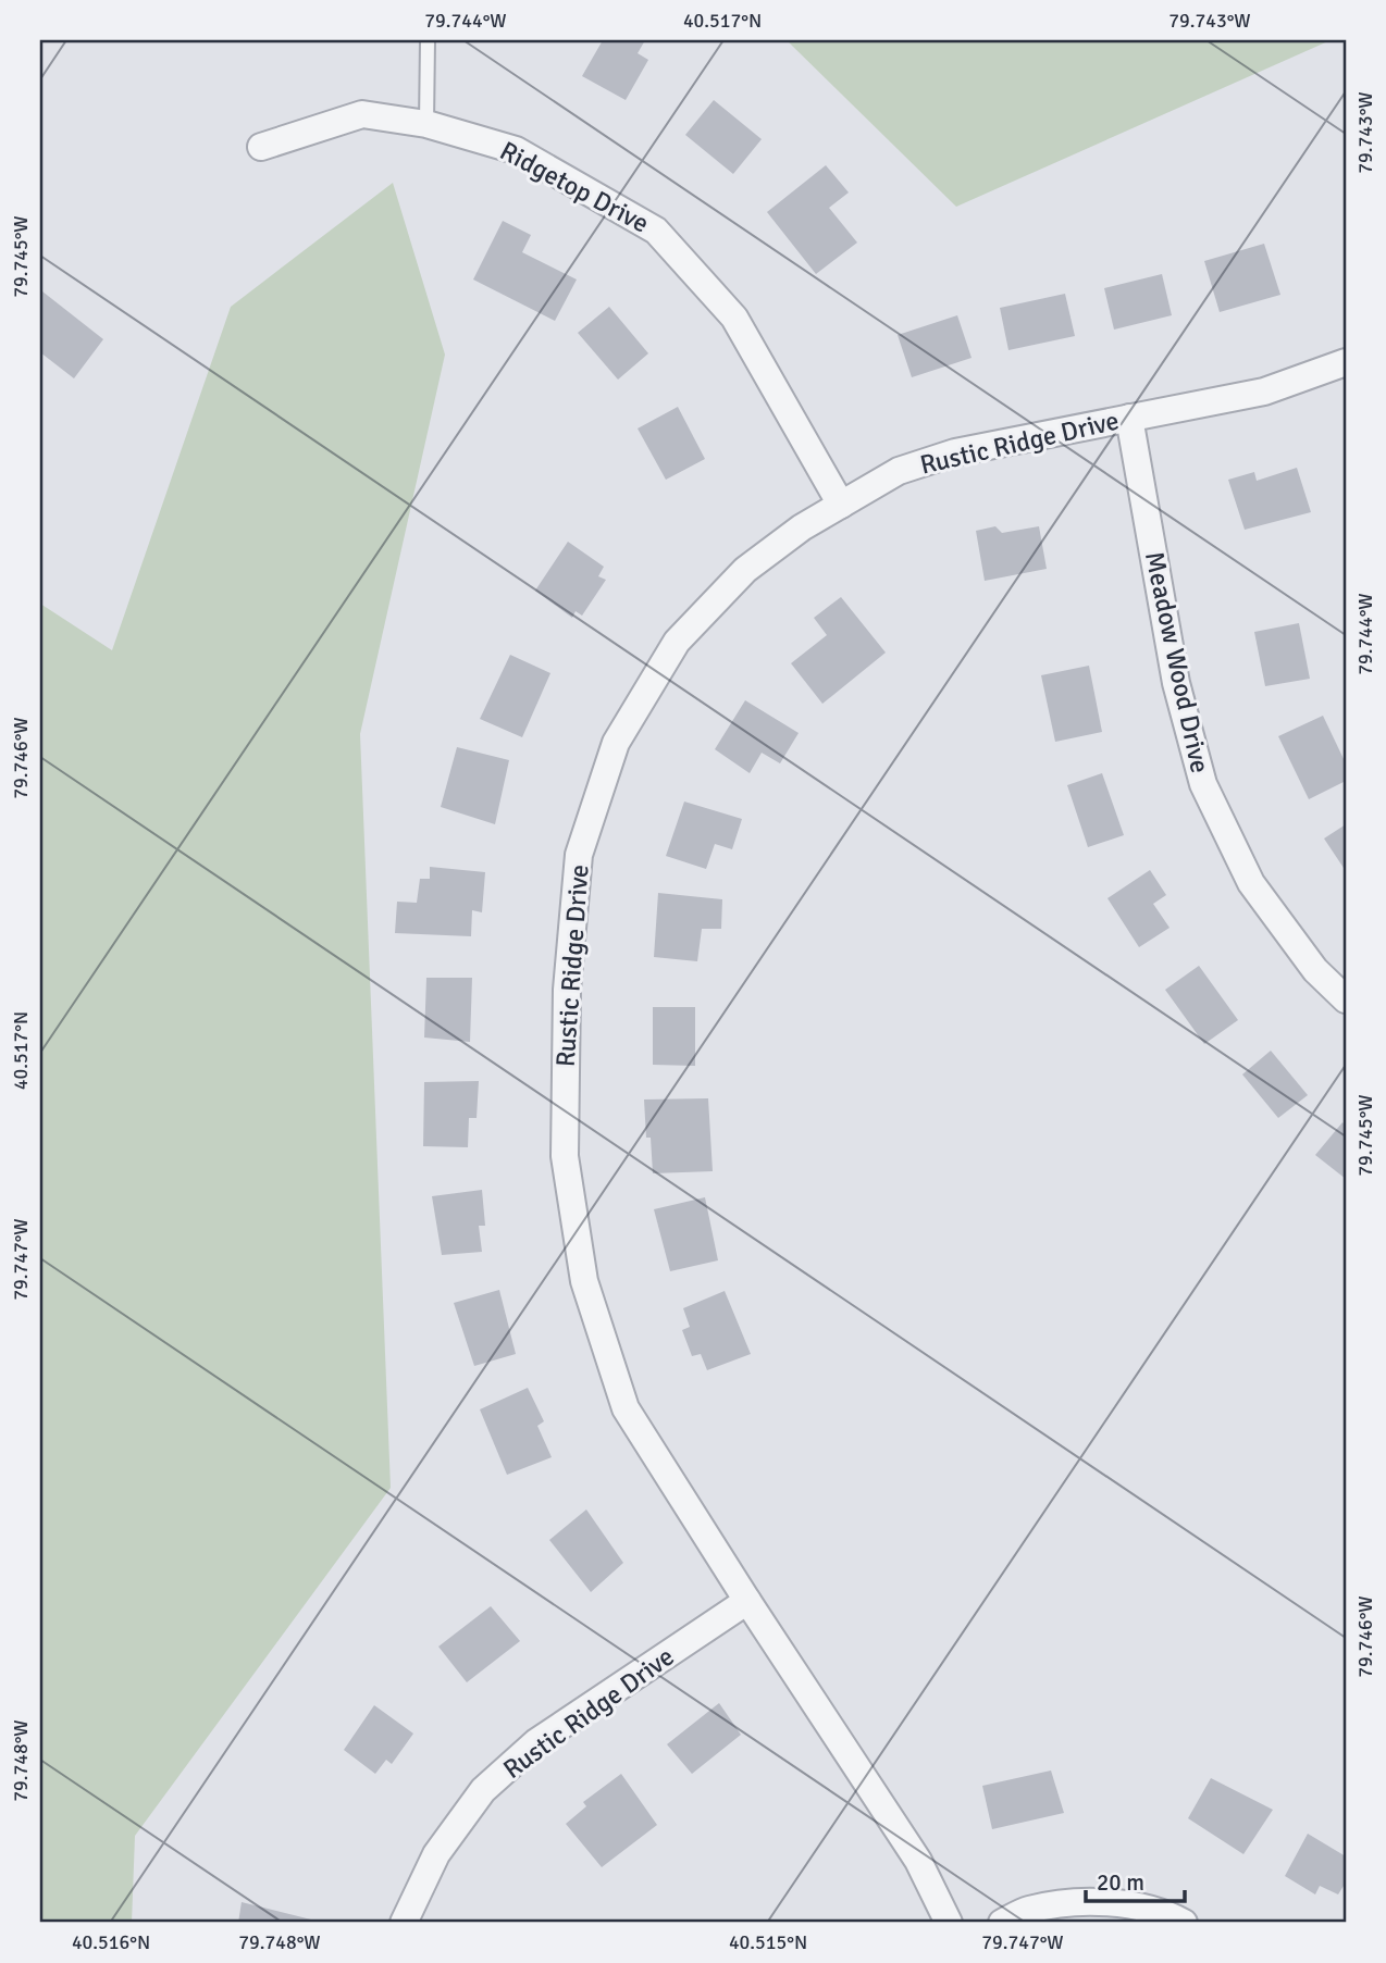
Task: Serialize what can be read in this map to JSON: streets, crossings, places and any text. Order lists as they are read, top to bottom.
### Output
{
  "streets": {
    "street": ["Ridgetop Drive", "Rustic Ridge Drive", "Meadow Wood Drive"]
  },
  "crossings": [
    ["Ridgetop Drive", "Rustic Ridge Drive"],
    ["Rustic Ridge Drive", "Meadow Wood Drive"]
  ],
  "scale_bar": "20 m",
  "coordinates": [
    "79.744°W",
    "40.517°N",
    "79.743°W",
    "79.745°W",
    "79.746°W",
    "79.747°W",
    "79.748°W",
    "40.516°N",
    "40.515°N"
  ]
}
